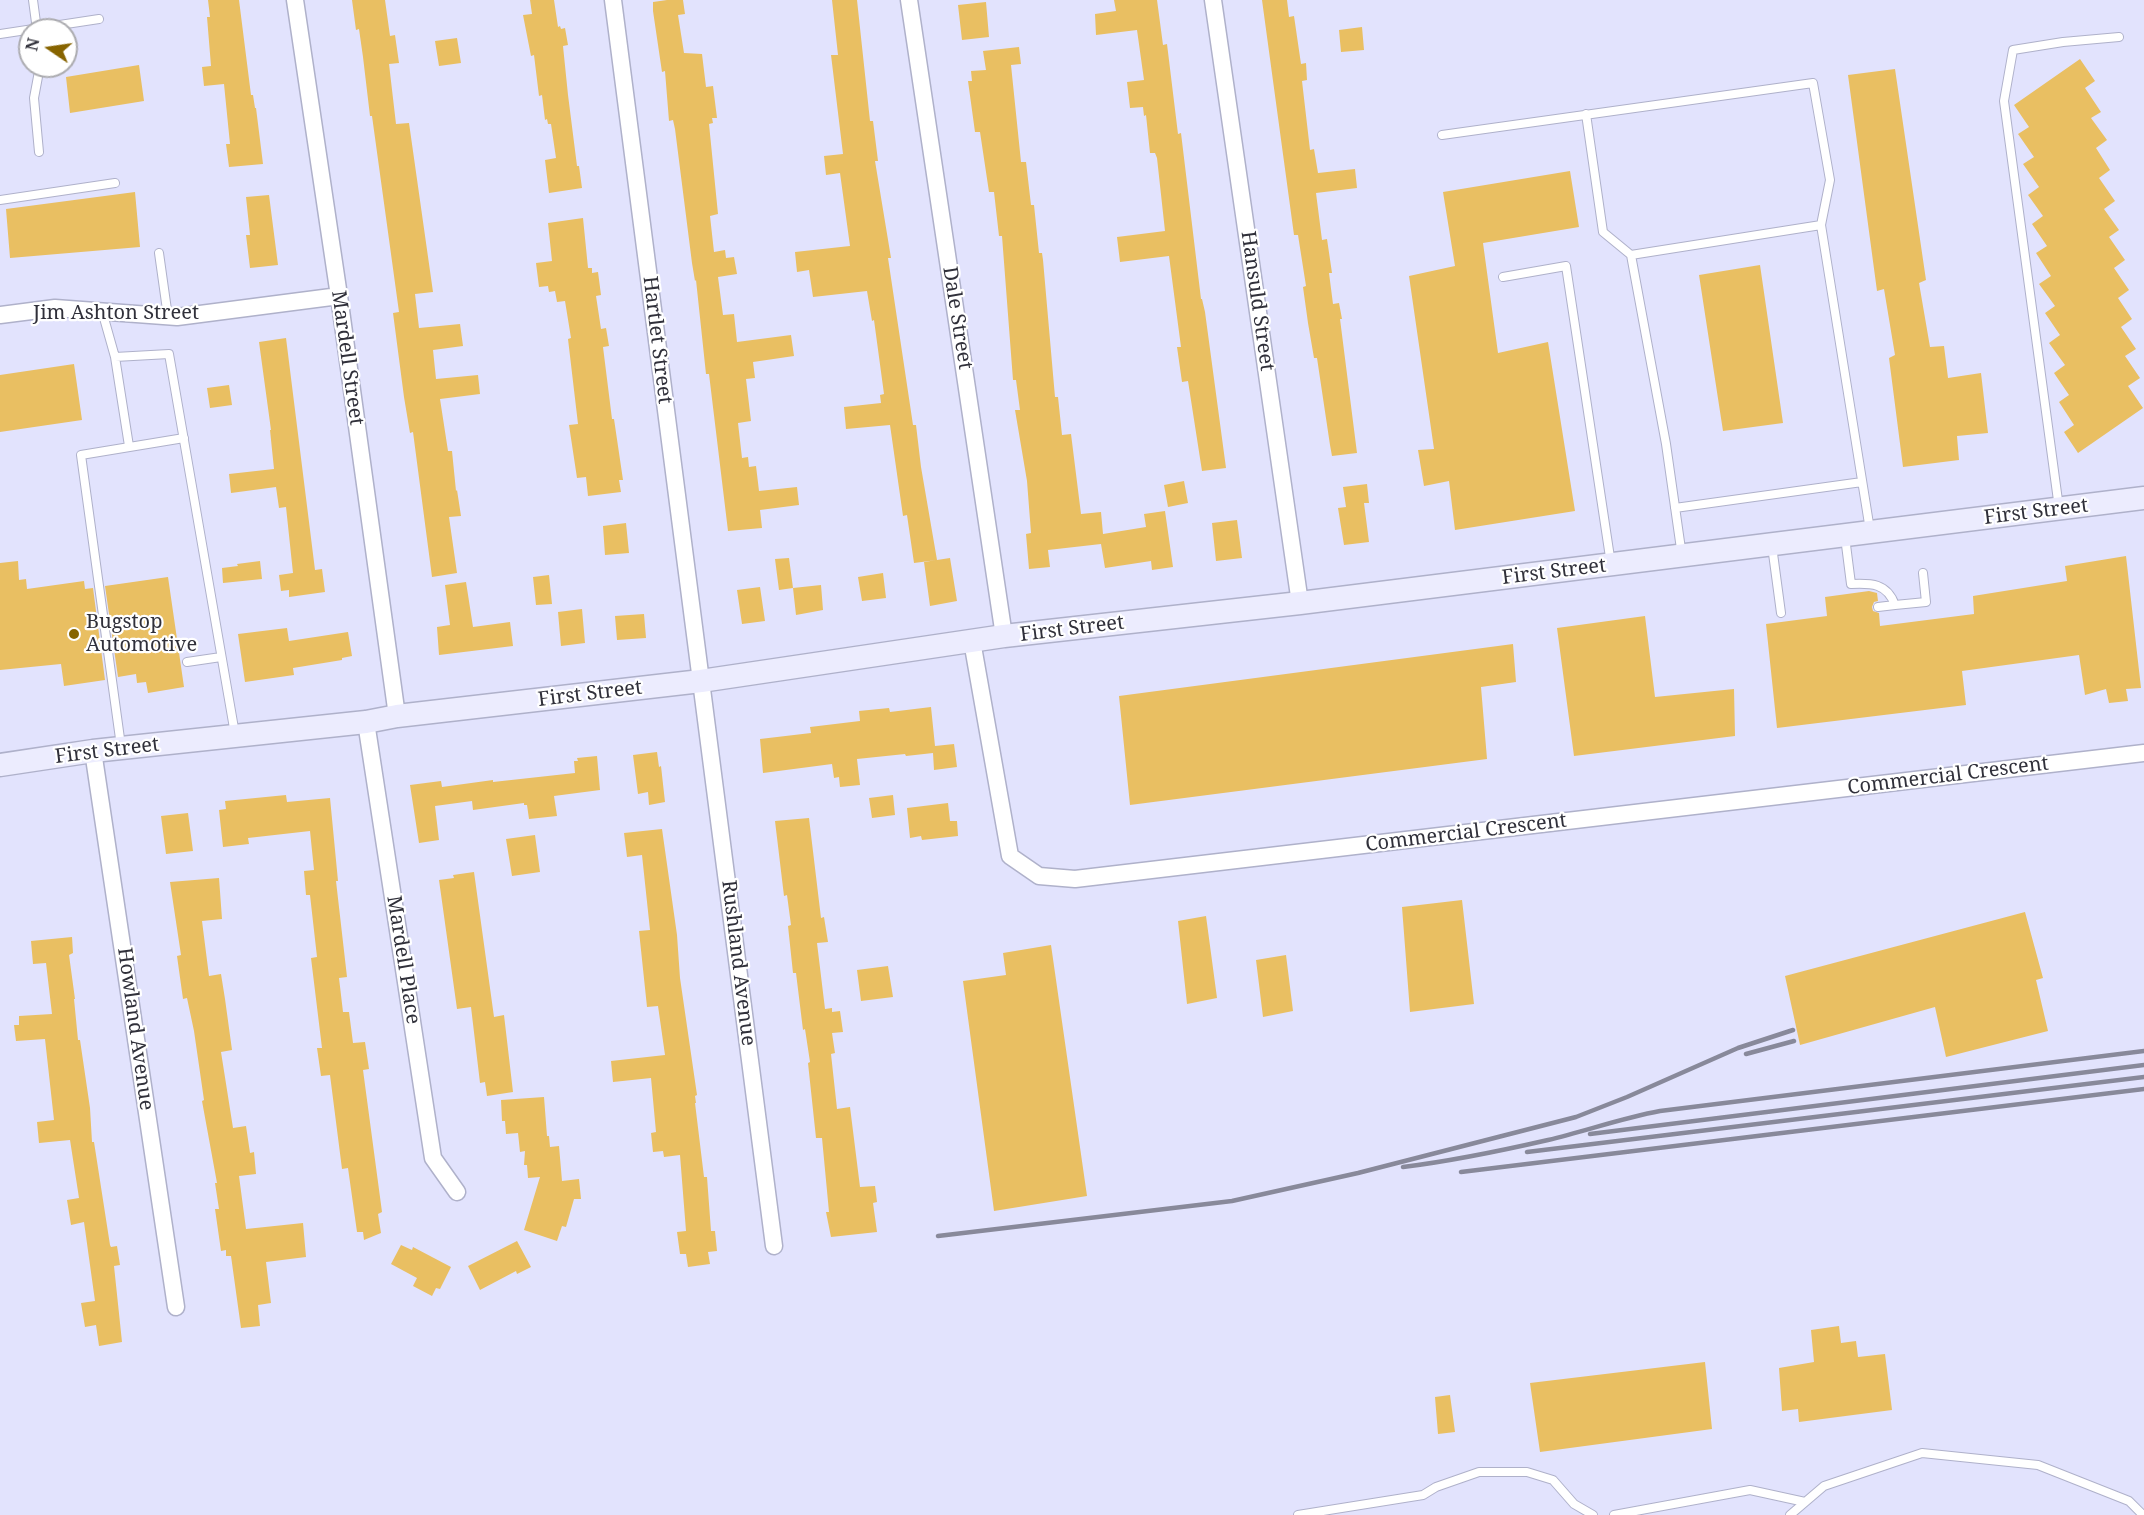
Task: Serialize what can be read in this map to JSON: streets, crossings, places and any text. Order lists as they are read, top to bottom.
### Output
{
  "streets": {
    "street": [
      "Hansuld Street",
      "Jim Ashton Street",
      "Dale Street",
      "Hartlet Street",
      "Mardell Street",
      "First Street",
      "Commercial Crescent",
      "Mardell Place",
      "Rushland Avenue",
      "Howland Avenue"
    ]
  },
  "crossings": [
    ["Hansuld Street", "First Street"],
    ["Jim Ashton Street", "Mardell Street"],
    ["Dale Street", "First Street"],
    ["Hartlet Street", "First Street"],
    ["Hartlet Street", "Rushland Avenue"],
    ["Mardell Street", "First Street"],
    ["First Street", "Commercial Crescent"],
    ["First Street", "Mardell Place"],
    ["First Street", "Rushland Avenue"],
    ["First Street", "Howland Avenue"]
  ],
  "places": ["Bugstop Automotive"],
  "north": "left"
}
